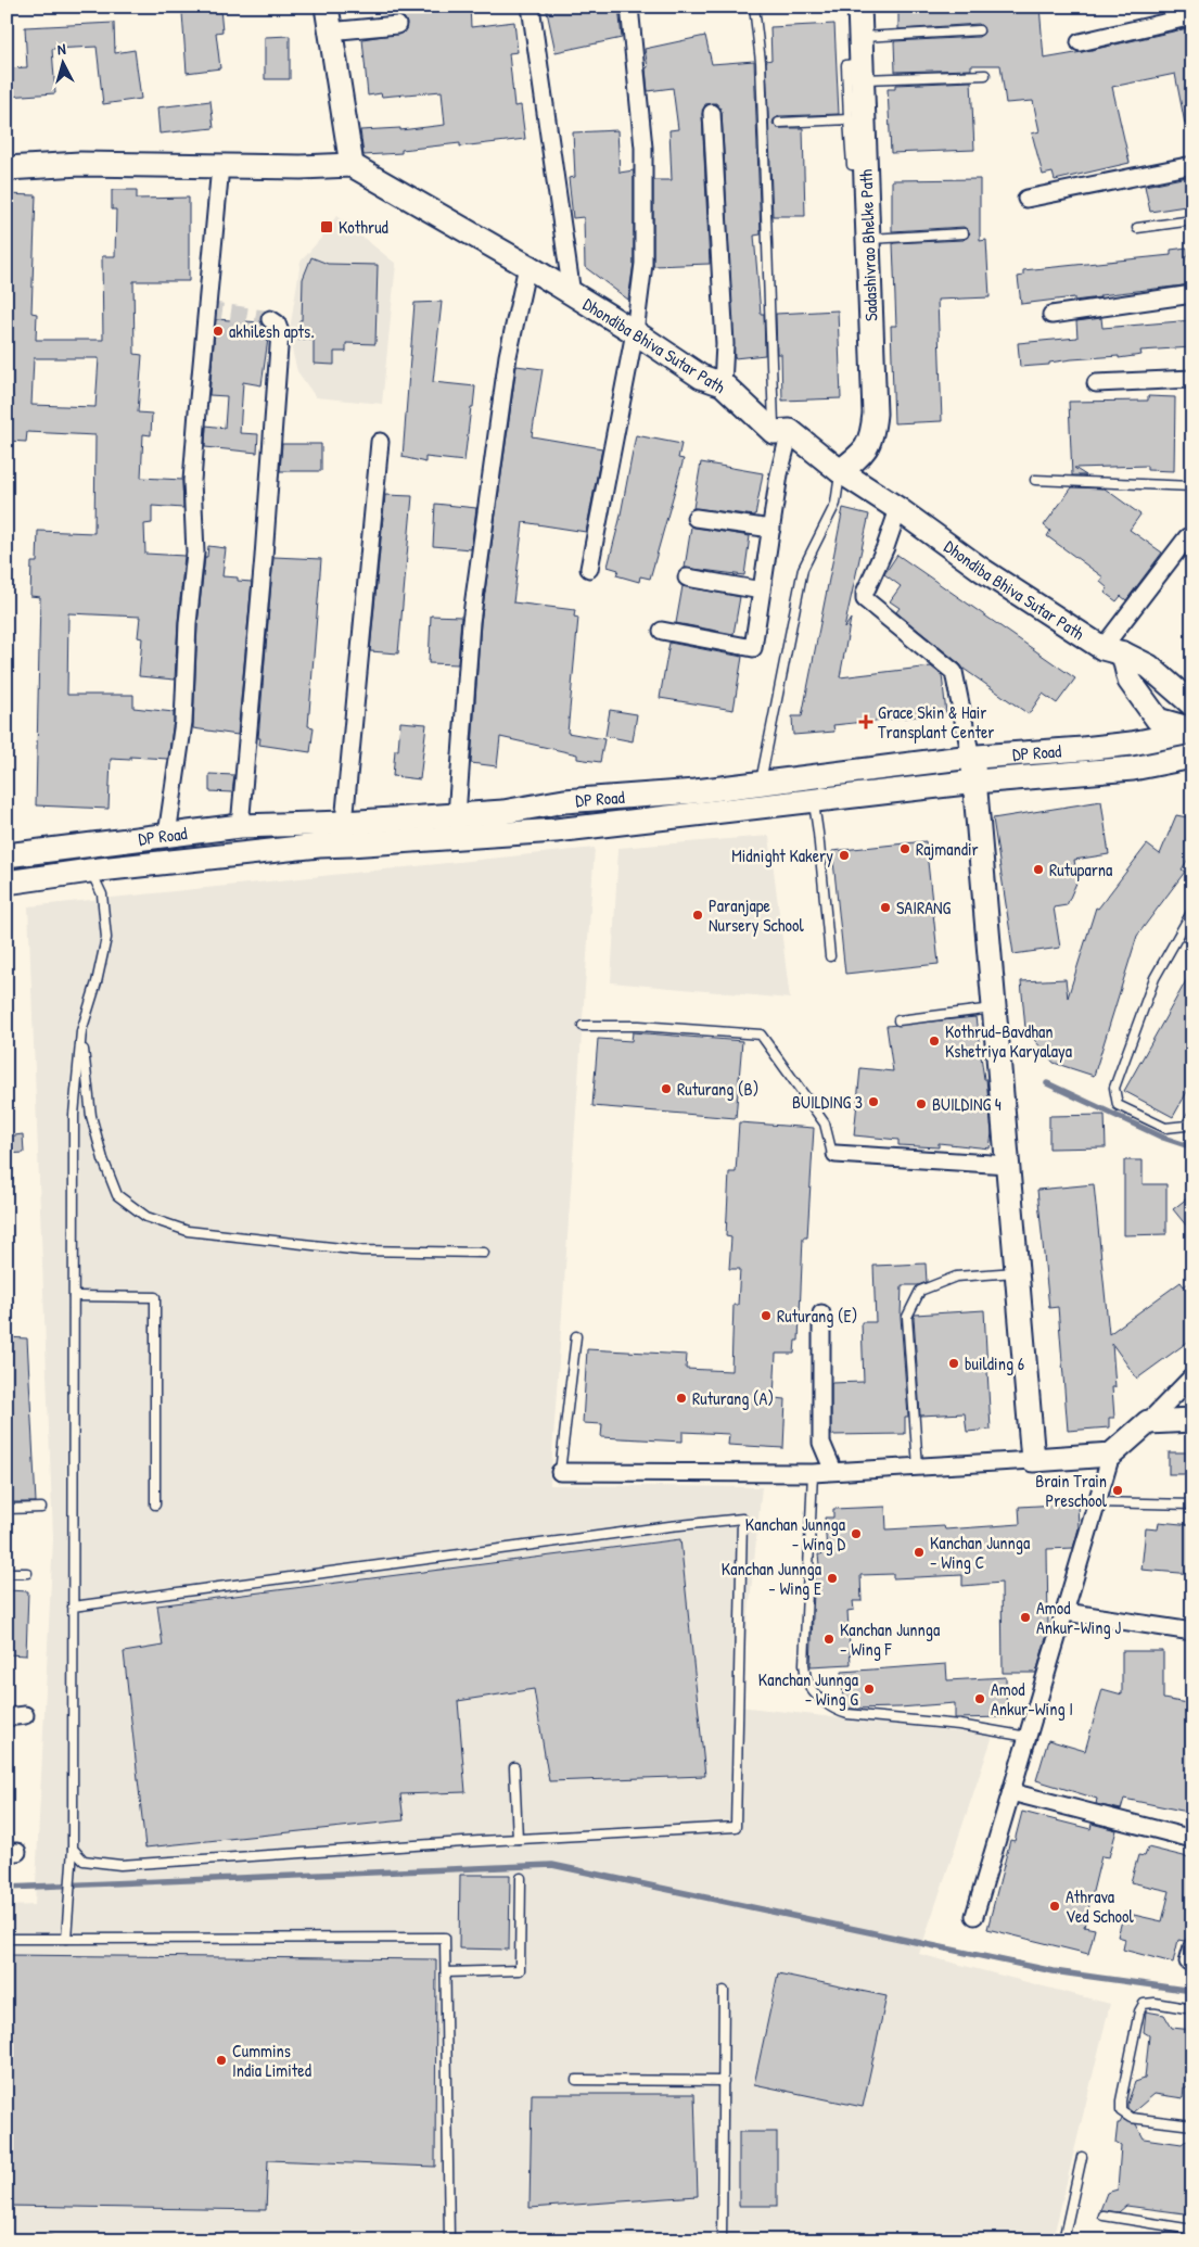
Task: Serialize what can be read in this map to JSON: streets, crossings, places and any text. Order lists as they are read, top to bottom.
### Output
{
  "streets": {
    "street": ["Sadashivrao Bhelke Path", "Dhondiba Bhiva Sutar Path", "DP Road"]
  },
  "crossings": [
    ["Sadashivrao Bhelke Path", "Dhondiba Bhiva Sutar Path"]
  ],
  "places": {
    "transit": ["Kothrud"],
    "other": [
      "akhilesh apts.",
      "Rajmandir",
      "Midnight Kakery",
      "Rutuparna",
      "SAIRANG",
      "Paranjape Nursery School",
      "Kothrud-Bavdhan Kshetriya Karyalaya",
      "Ruturang (B)",
      "BUILDING 3",
      "BUILDING 4",
      "Ruturang (E)",
      "building 6",
      "Ruturang (A)",
      "Brain Train Preschool",
      "Kanchan Junnga - Wing D",
      "Kanchan Junnga - Wing C",
      "Kanchan Junnga - Wing E",
      "Amod Ankur-Wing J",
      "Kanchan Junnga - Wing F",
      "Kanchan Junnga - Wing G",
      "Amod Ankur-Wing I",
      "Athrava Ved School",
      "Cummins India Limited"
    ],
    "health": ["Grace Skin & Hair Transplant Center"]
  },
  "north": "top"
}
